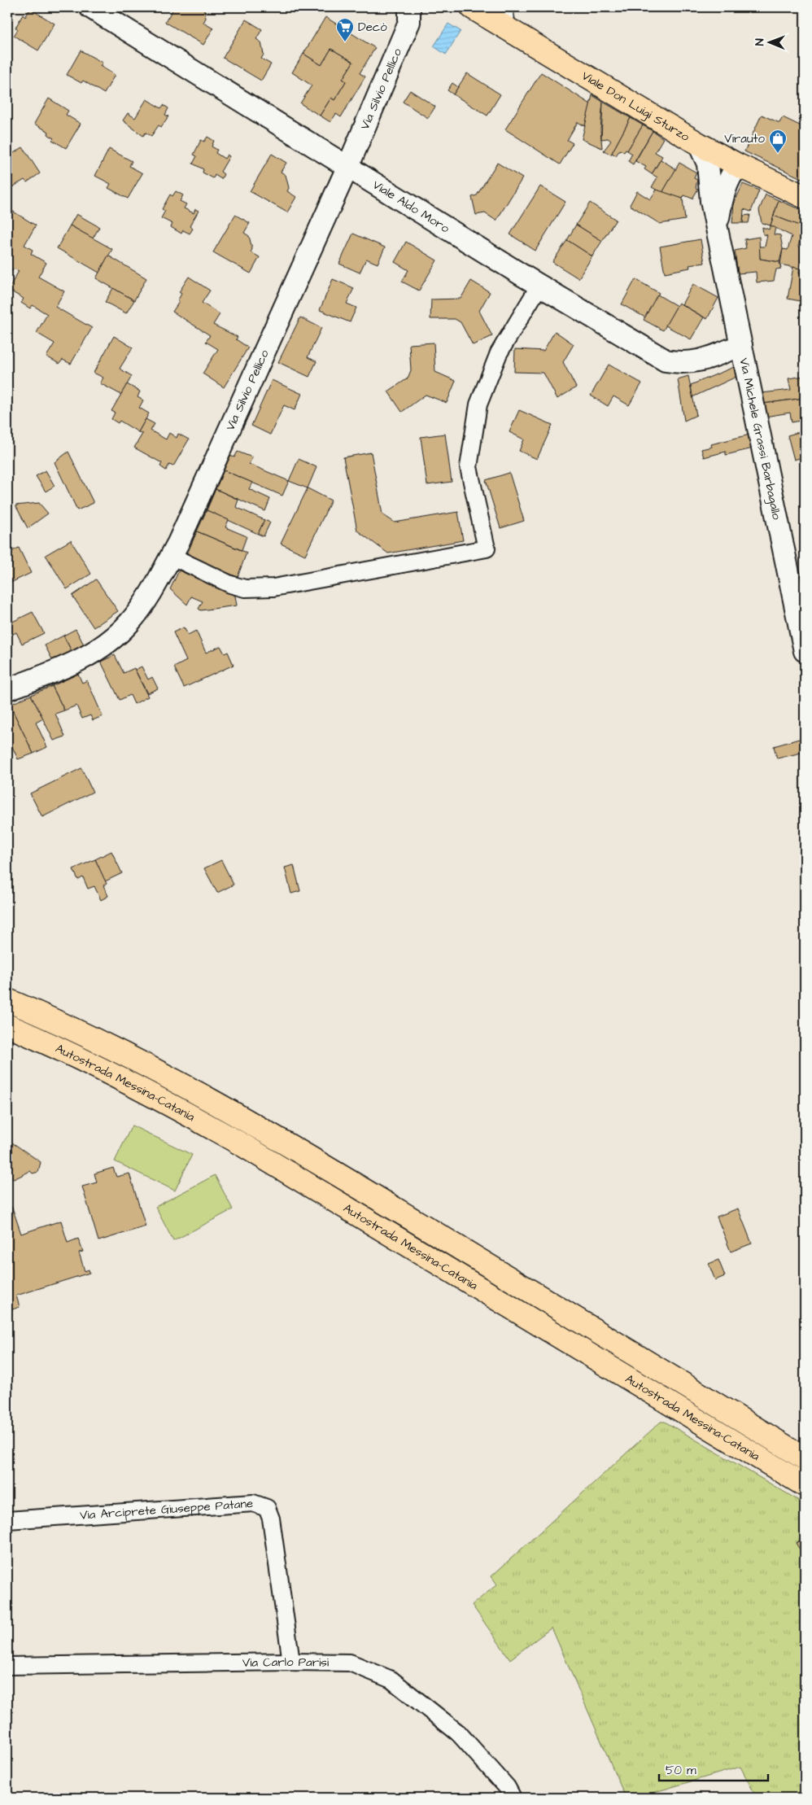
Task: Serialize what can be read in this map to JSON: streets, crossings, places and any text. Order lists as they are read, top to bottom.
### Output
{
  "streets": {
    "main road": ["Viale Don Luigi Sturzo", "Autostrada Messina-Catania"],
    "street": [
      "Via Silvio Pellico",
      "Viale Aldo Moro",
      "Via Michele Grassi Barbagallo",
      "Via Arciprete Giuseppe Patane",
      "Via Carlo Parisi"
    ]
  },
  "crossings": [
    ["Via Silvio Pellico", "Viale Aldo Moro"],
    ["Viale Don Luigi Sturzo", "Via Michele Grassi Barbagallo"],
    ["Viale Aldo Moro", "Via Michele Grassi Barbagallo"],
    ["Via Arciprete Giuseppe Patane", "Via Carlo Parisi"]
  ],
  "places": {
    "supermarket": ["Decò"],
    "shop": ["Virauto"]
  },
  "scale_bar": "50 m",
  "north": "left"
}
